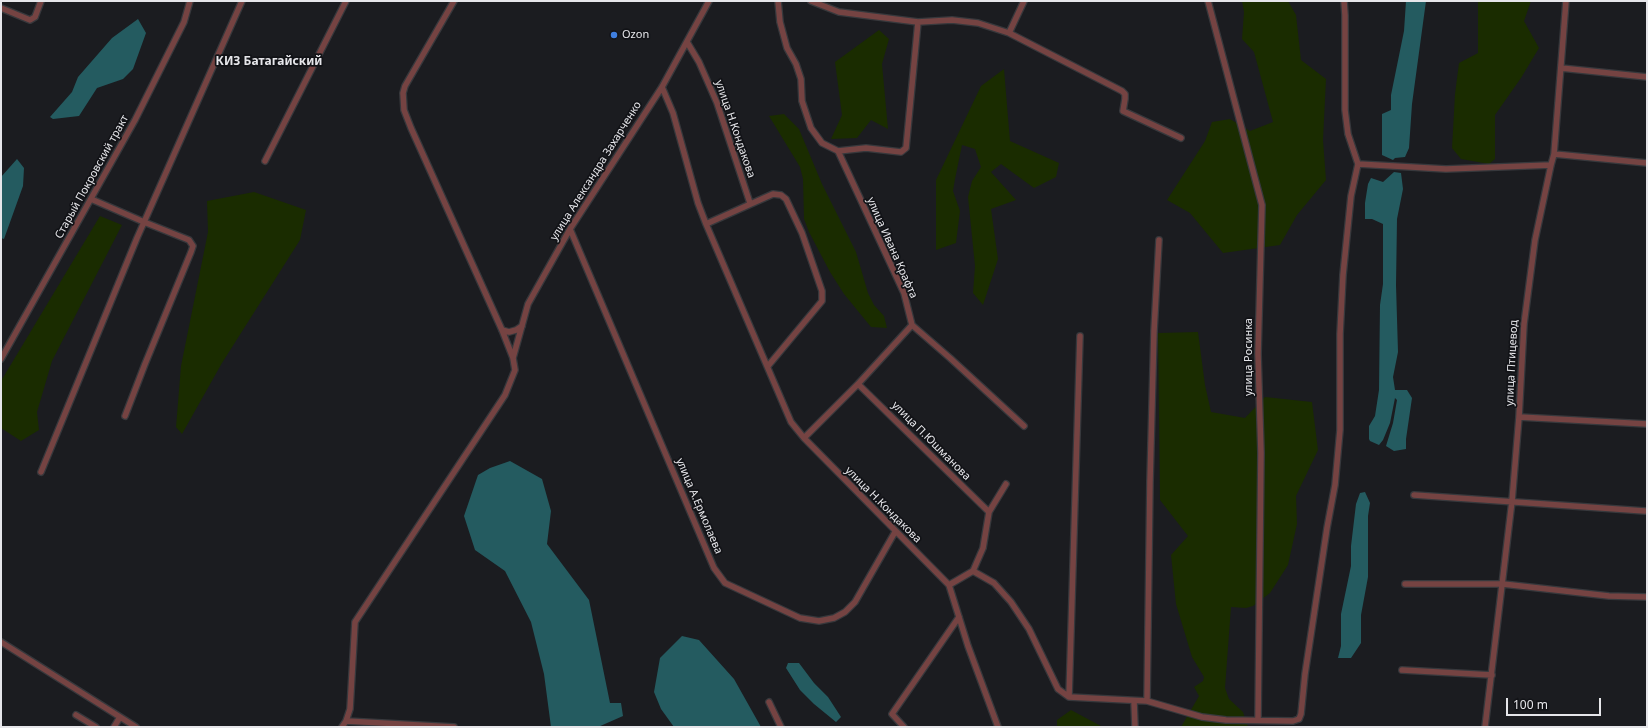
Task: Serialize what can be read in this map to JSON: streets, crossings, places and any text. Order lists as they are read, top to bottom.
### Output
{
  "streets": {
    "street": [
      "улица Н.Кондакова",
      "улица Александра Захарченко",
      "Старый Покровский тракт",
      "улица Ивана Крафта",
      "улица Росинка",
      "улица Птицевод",
      "улица П.Юшманова",
      "улица А.Ермолаева"
    ]
  },
  "crossings": [
    ["улица Н.Кондакова", "улица Александра Захарченко"],
    ["улица Н.Кондакова", "улица А.Ермолаева"],
    ["улица Александра Захарченко", "улица А.Ермолаева"]
  ],
  "districts": ["КИЗ Батагайский"],
  "places": ["Ozon"],
  "scale_bar": "100 m"
}
